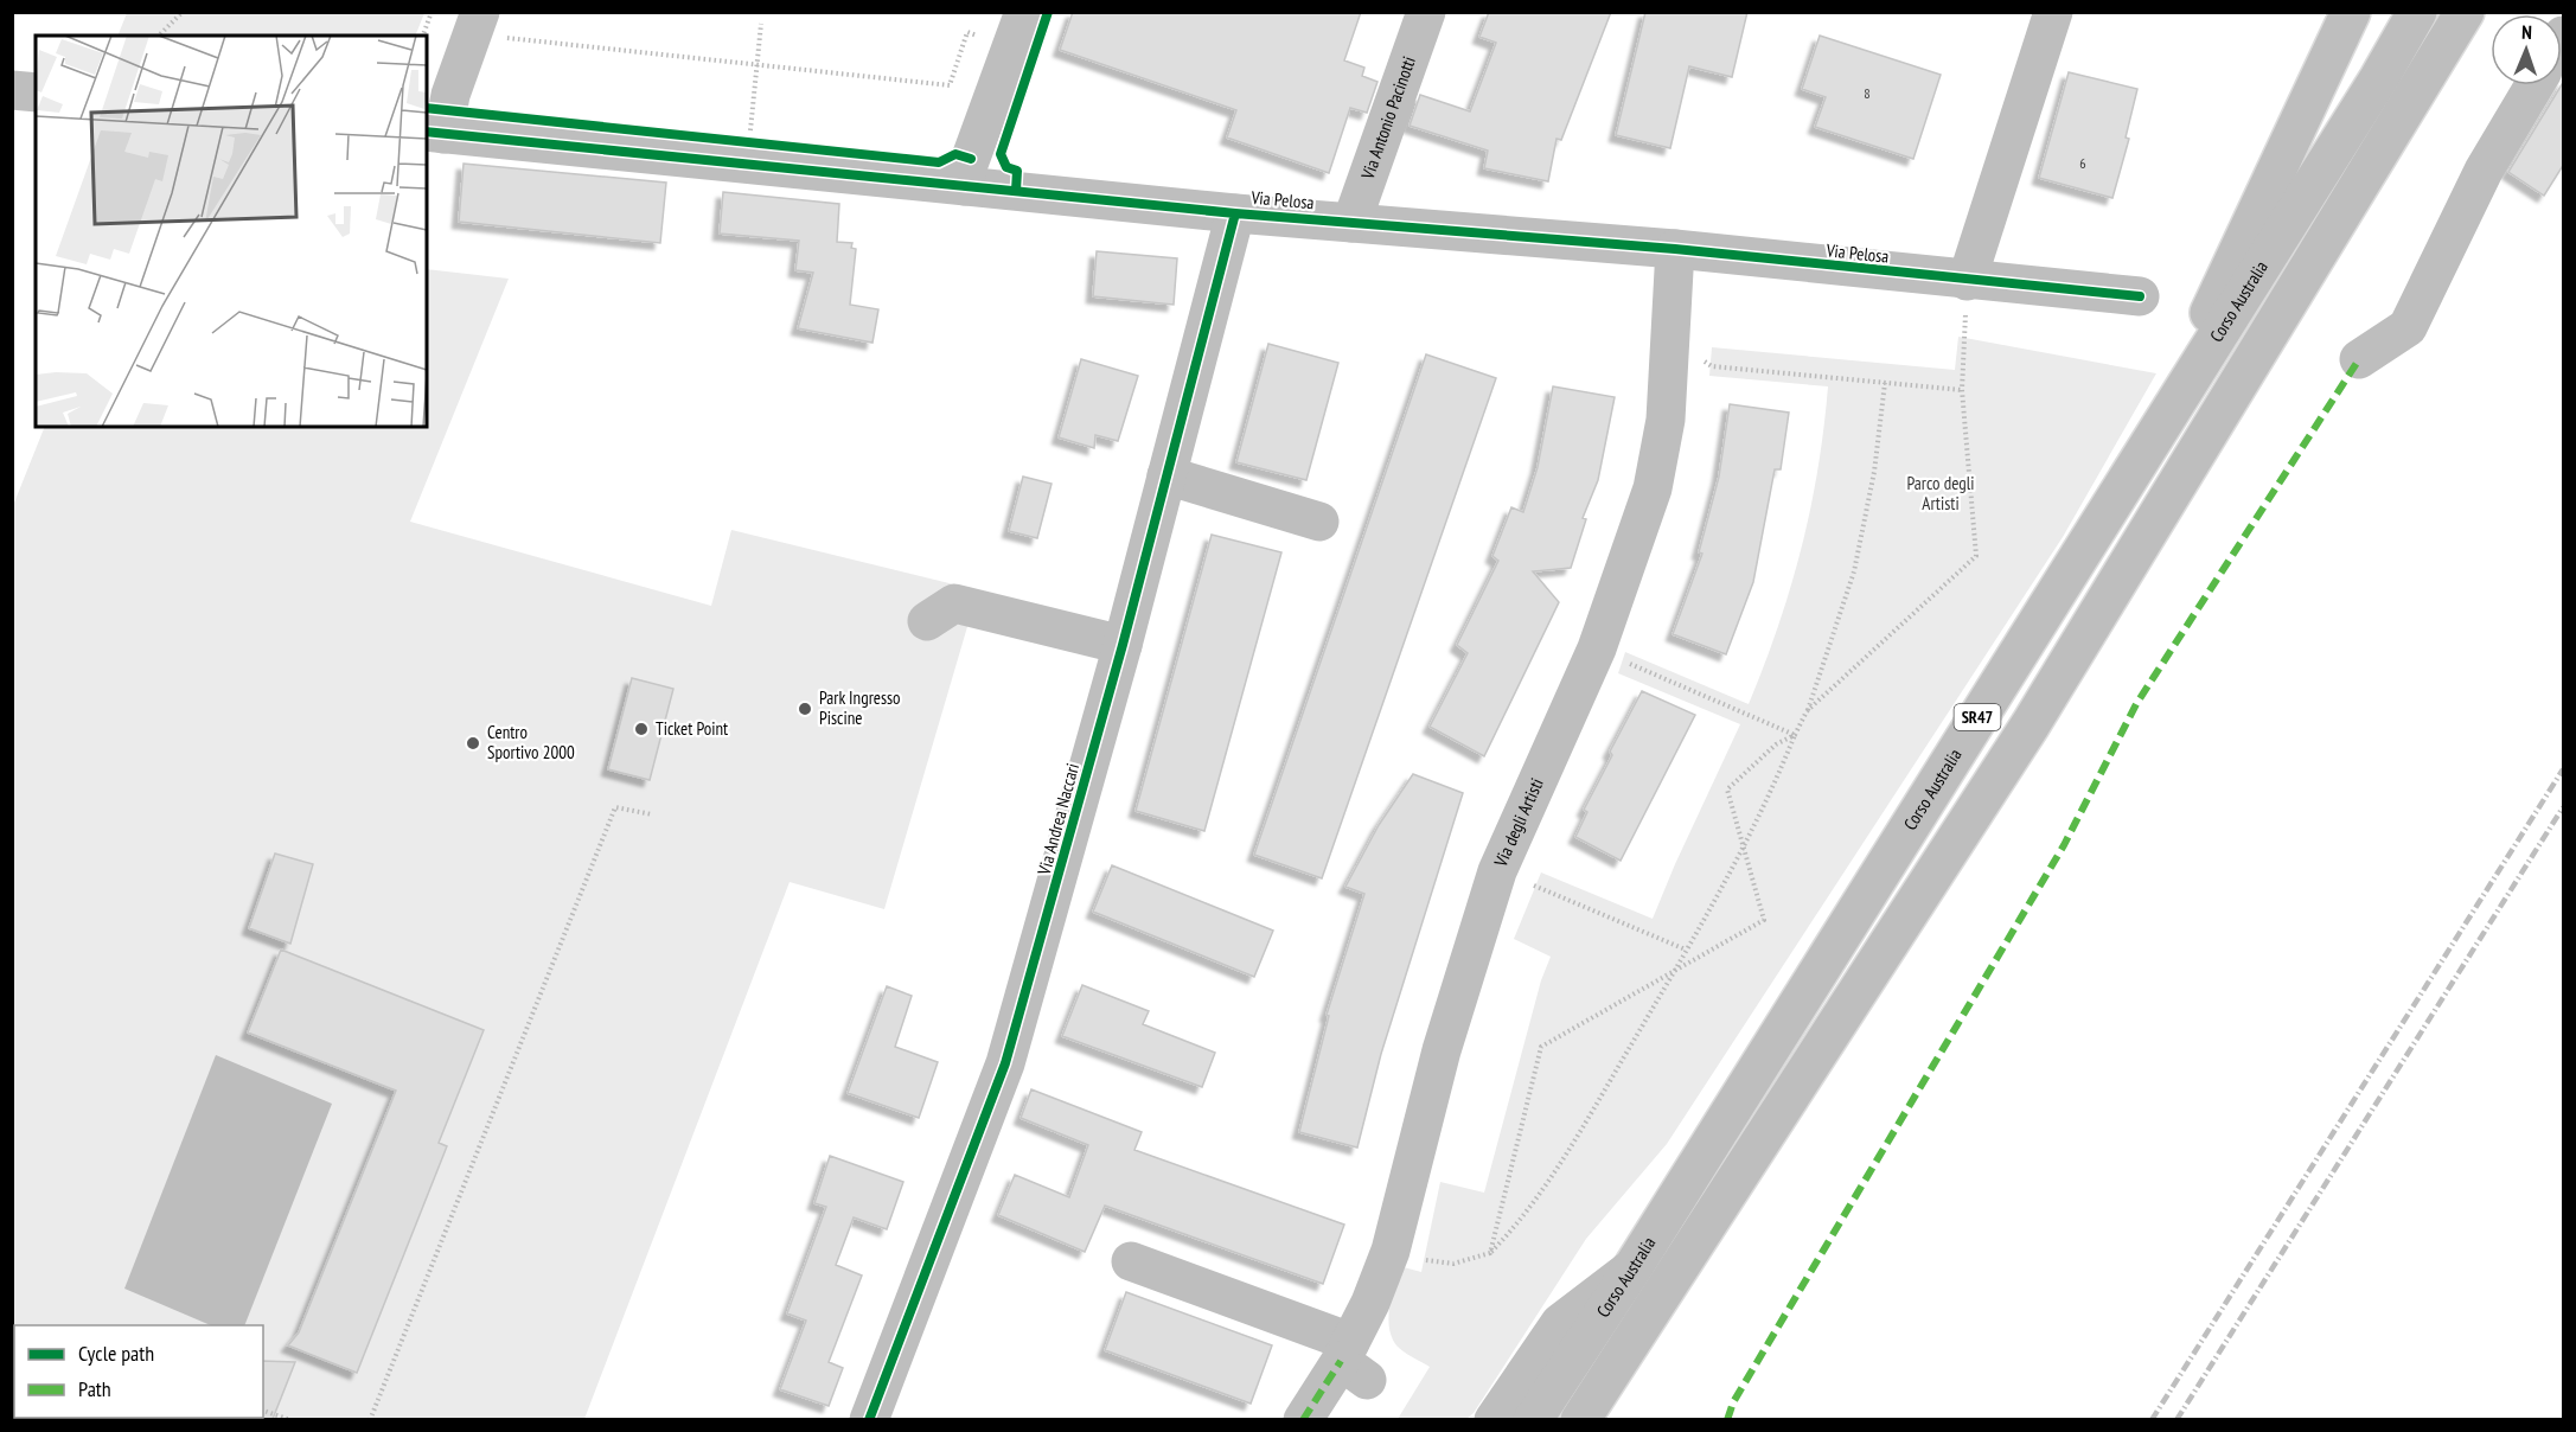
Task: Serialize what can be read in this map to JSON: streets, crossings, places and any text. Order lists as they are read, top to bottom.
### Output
{
  "streets": {
    "main road": [
      "Via Antonio Pacinotti",
      "Via Pelosa",
      "Corso Australia",
      "SR47",
      "Via Andrea Naccari",
      "Via degli Artisti"
    ]
  },
  "crossings": [
    ["Via Antonio Pacinotti", "Via Pelosa"],
    ["Via Pelosa", "Via Andrea Naccari"],
    ["Via Pelosa", "Via degli Artisti"]
  ],
  "parks": ["Parco degli Artisti"],
  "places": ["Park Ingresso Piscine", "Ticket Point", "Centro Sportivo 2000"],
  "house_numbers": ["8", "6"],
  "legend": ["Cycle path", "Path"],
  "north": "top"
}
